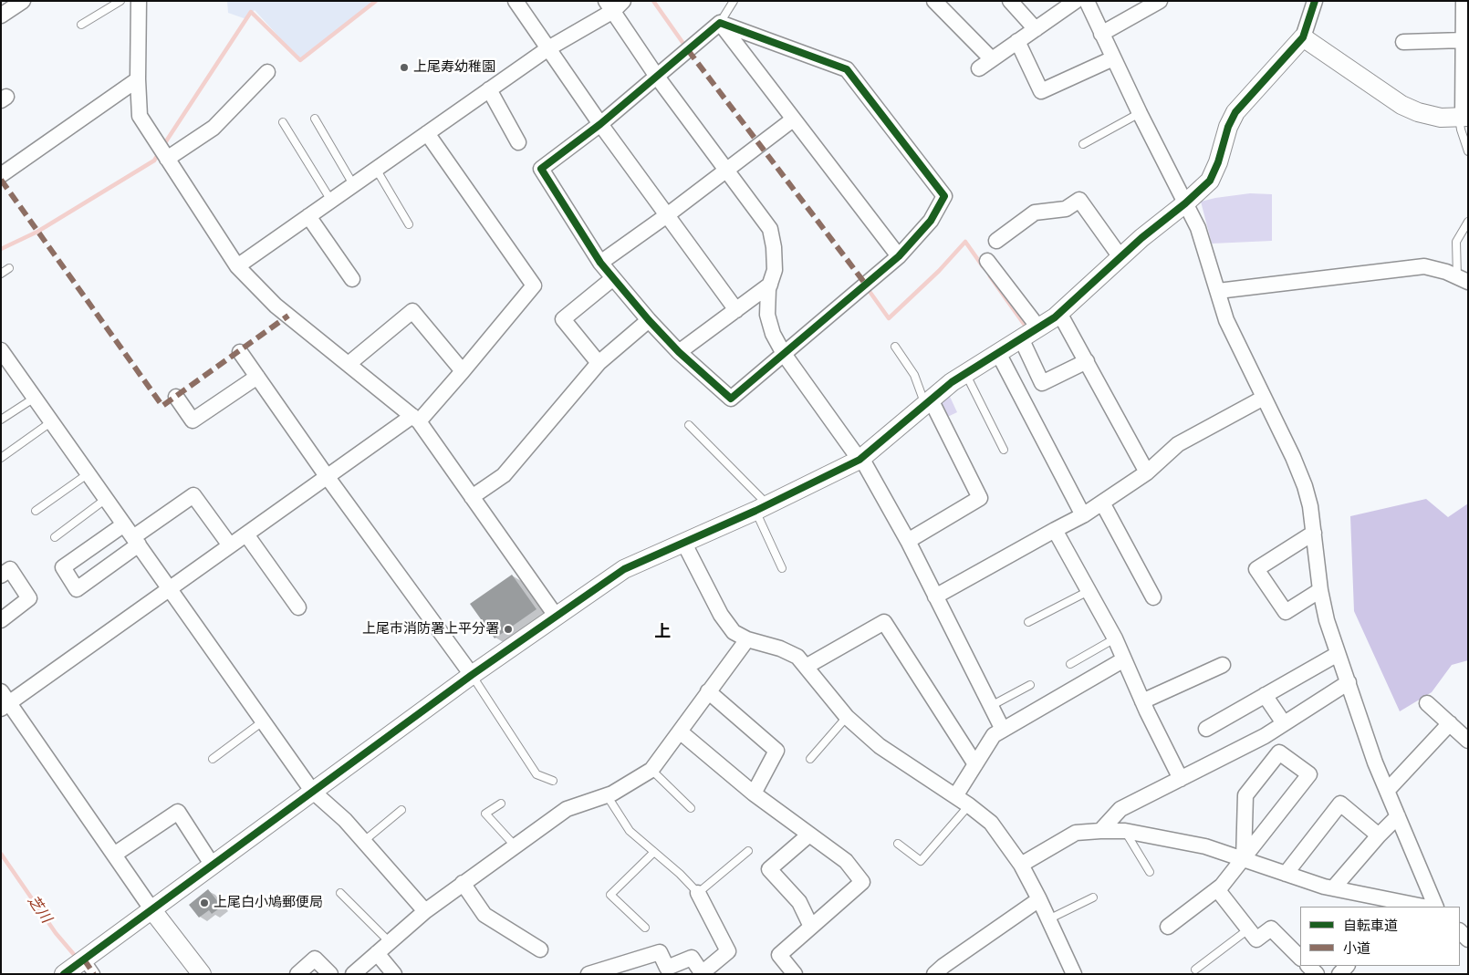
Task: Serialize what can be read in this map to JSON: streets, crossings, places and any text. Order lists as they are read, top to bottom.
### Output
{
  "districts": ["上"],
  "water": ["芝川"],
  "places": ["上尾寿幼稚園", "上尾市消防署上平分署", "上尾白小鳩郵便局"],
  "legend": ["自転車道", "小道"]
}
